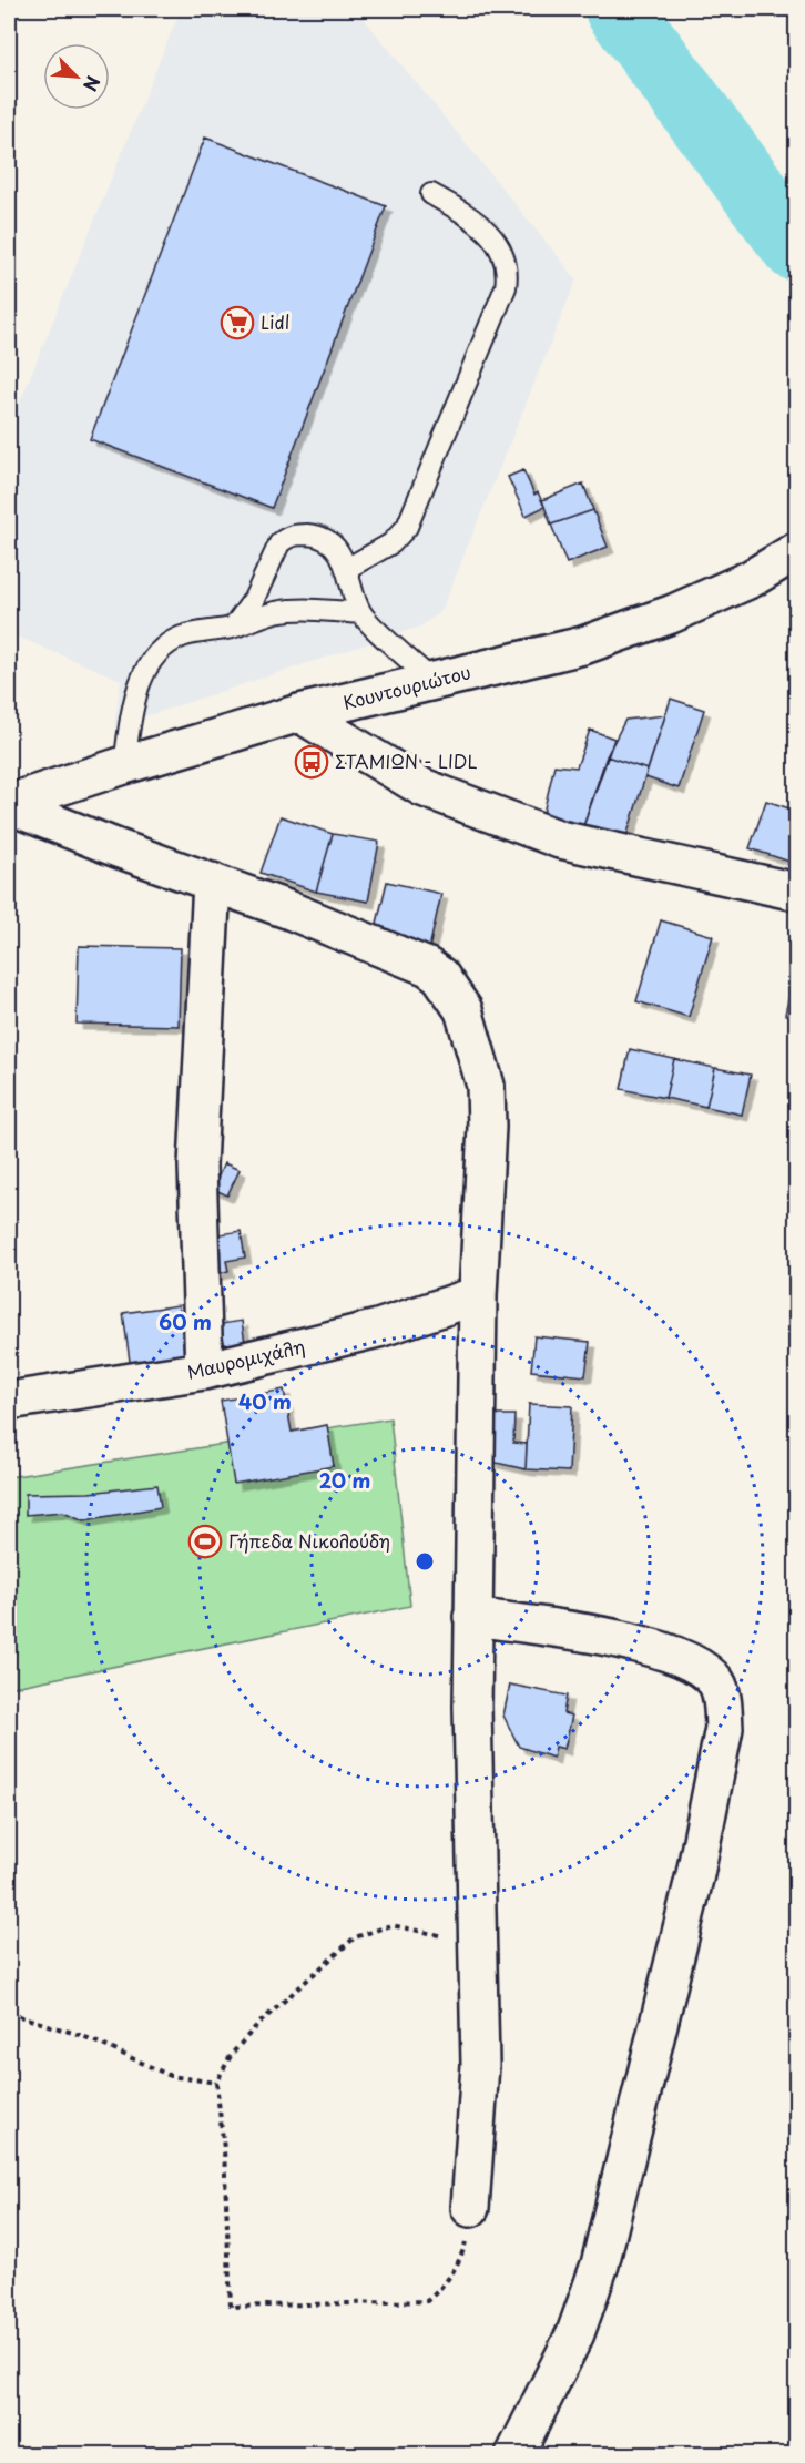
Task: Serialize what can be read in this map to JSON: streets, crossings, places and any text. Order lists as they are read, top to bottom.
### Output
{
  "streets": {
    "street": ["Κουντουριώτου", "Μαυρομιχάλη"]
  },
  "places": {
    "supermarket": ["Lidl"],
    "bus stop": ["ΣΤΑΜΙΩΝ - LIDL"],
    "sports": ["Γήπεδα Νικολούδη"]
  },
  "north": "bottom right",
  "rings": ["60 m", "40 m", "20 m"]
}
